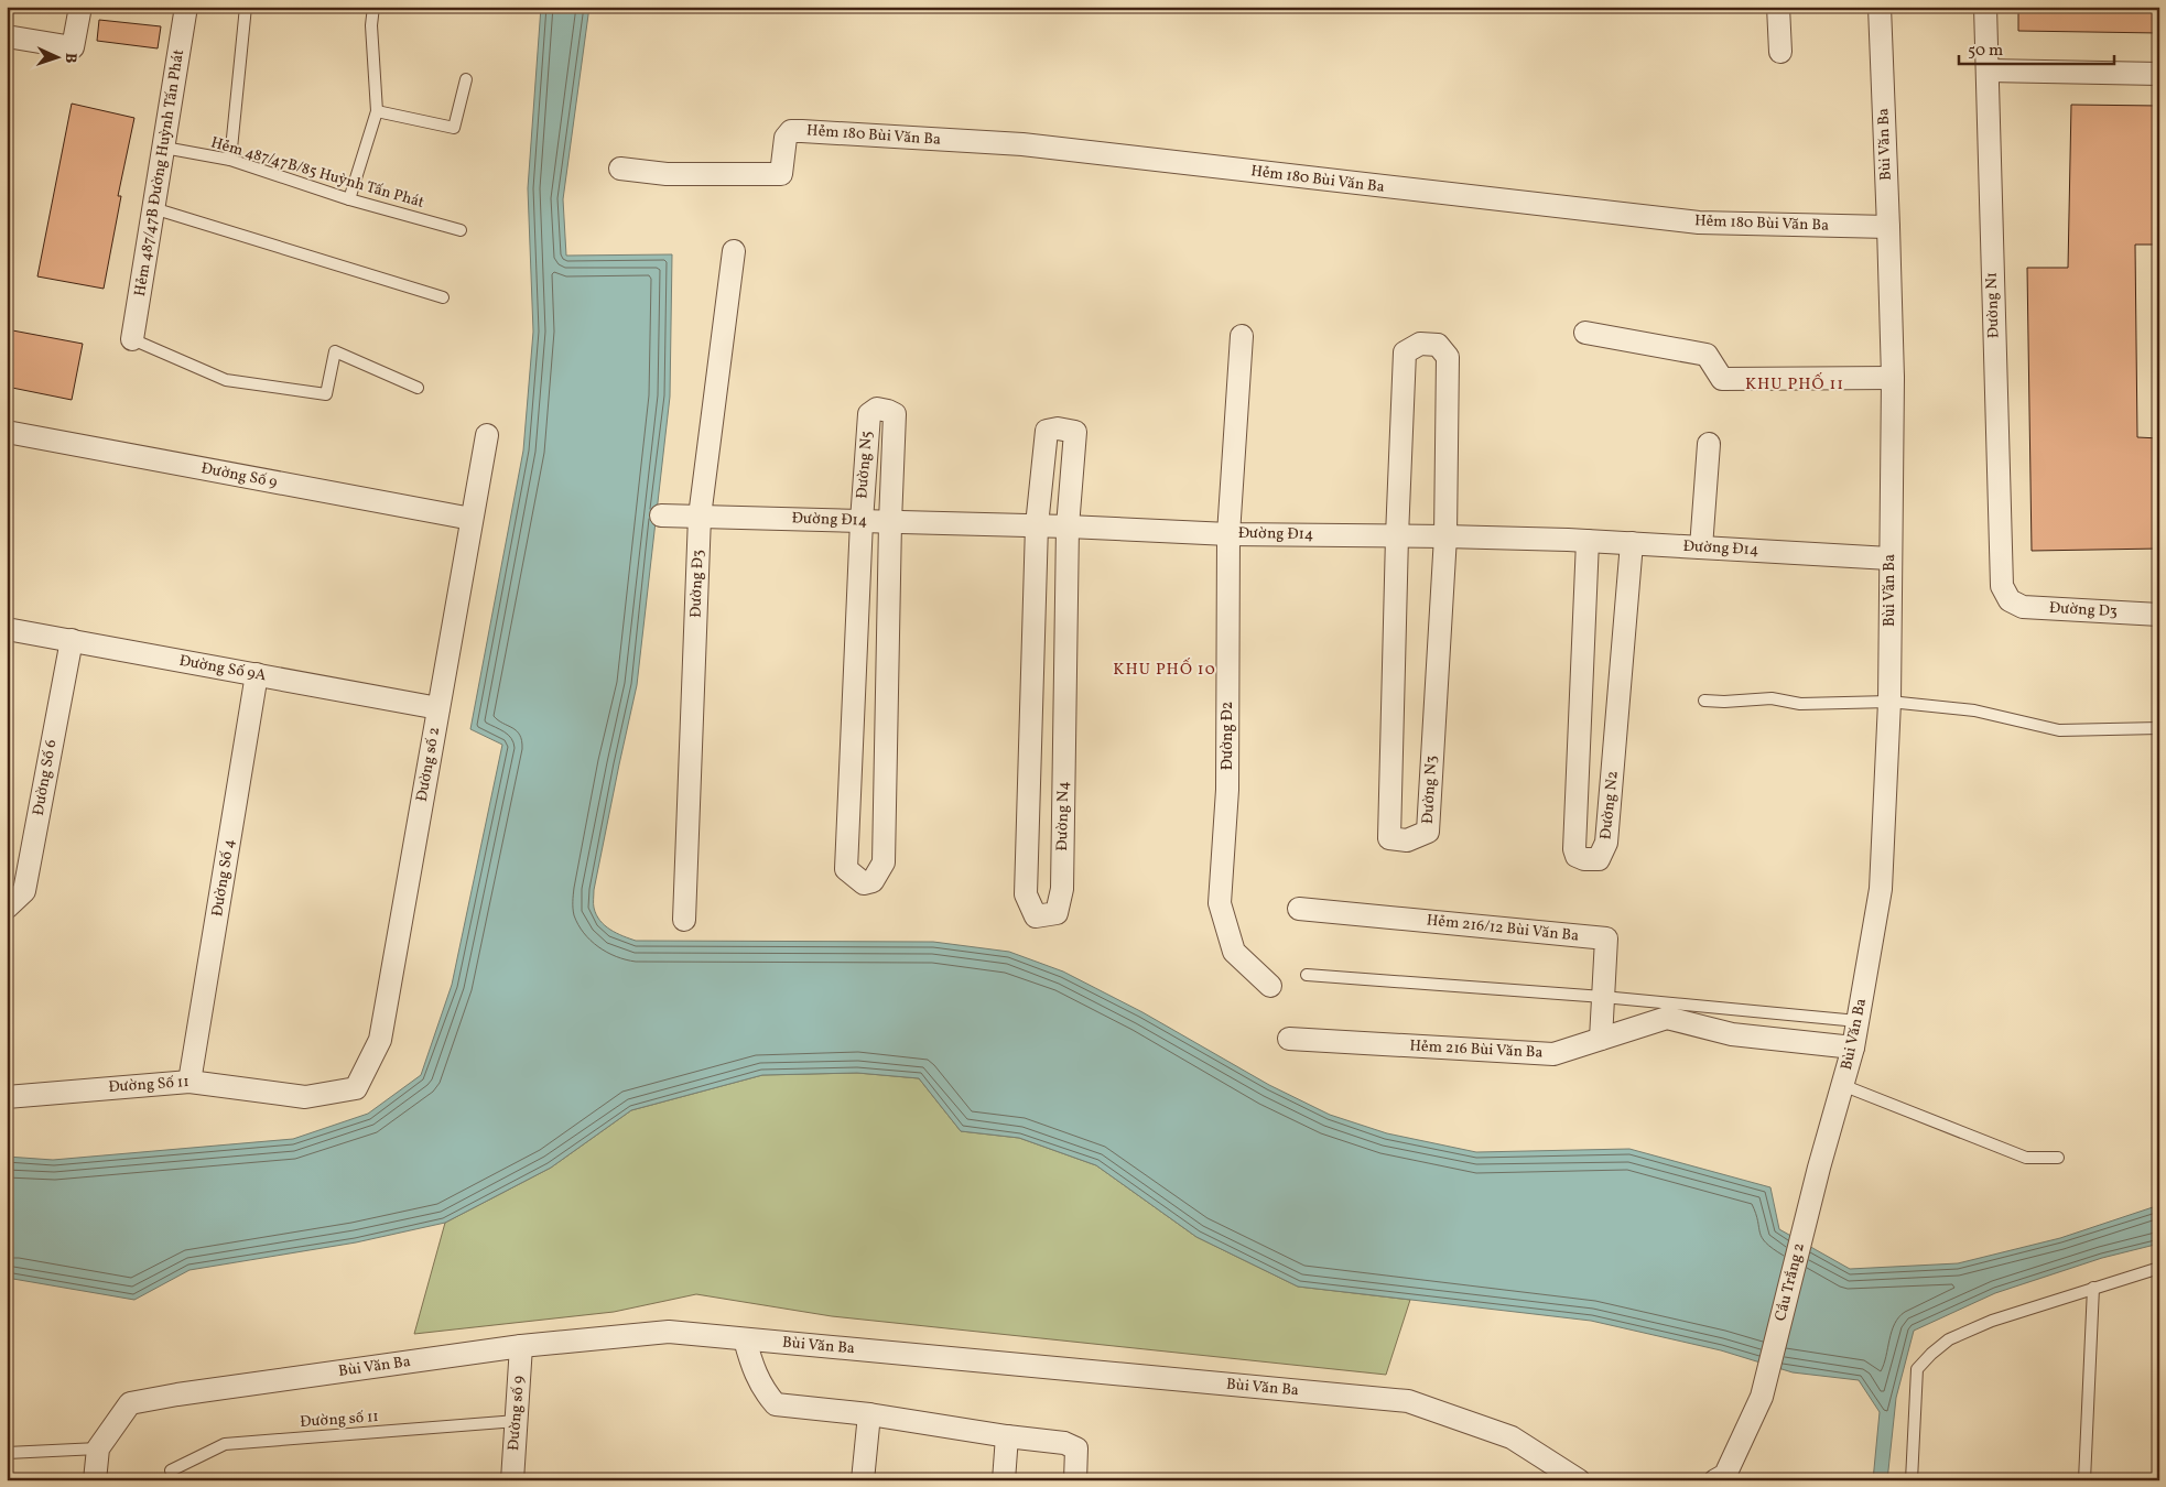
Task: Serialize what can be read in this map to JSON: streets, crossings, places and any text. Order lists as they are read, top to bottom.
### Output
{
  "streets": {
    "street": [
      "Hẻm 180 Bùi Văn Ba",
      "Bùi Văn Ba",
      "Hẻm 487/47B Đường Huỳnh Tấn Phát",
      "Đường N1",
      "Đường N5",
      "Đường Số 9",
      "Đường Đ14",
      "Đường Đ3",
      "Đường D3",
      "Đường Số 9A",
      "Đường Đ2",
      "Đường số 2",
      "Đường Số 6",
      "Đường N3",
      "Đường N2",
      "Đường N4",
      "Đường Số 4",
      "Hẻm 216/12 Bùi Văn Ba",
      "Hẻm 216 Bùi Văn Ba",
      "Đường Số 11",
      "Cầu Trắng 2",
      "Đường số 9"
    ],
    "lane": ["Hẻm 487/47B/85 Huỳnh Tấn Phát", "Đường số 11"]
  },
  "crossings": [
    ["Hẻm 180 Bùi Văn Ba", "Bùi Văn Ba"],
    ["Bùi Văn Ba", "Đường Đ14"],
    ["Bùi Văn Ba", "Hẻm 216 Bùi Văn Ba"],
    ["Bùi Văn Ba", "Cầu Trắng 2"],
    ["Bùi Văn Ba", "Đường số 9"],
    ["Hẻm 487/47B Đường Huỳnh Tấn Phát", "Hẻm 487/47B/85 Huỳnh Tấn Phát"],
    ["Đường N1", "Đường D3"],
    ["Đường N5", "Đường Đ14"],
    ["Đường Số 9", "Đường số 2"],
    ["Đường Đ14", "Đường Đ3"],
    ["Đường Đ14", "Đường Đ2"],
    ["Đường Đ14", "Đường N3"],
    ["Đường Đ14", "Đường N2"],
    ["Đường Đ14", "Đường N4"],
    ["Đường Số 9A", "Đường số 2"],
    ["Đường Số 9A", "Đường Số 6"],
    ["Đường Số 9A", "Đường Số 4"],
    ["Đường số 2", "Đường Số 11"],
    ["Đường Số 4", "Đường Số 11"],
    ["Hẻm 216/12 Bùi Văn Ba", "Hẻm 216 Bùi Văn Ba"],
    ["Đường số 9", "Đường số 11"]
  ],
  "districts": ["KHU PHỐ 11", "KHU PHỐ 10"],
  "scale_bar": "50 m",
  "north": "right"
}
